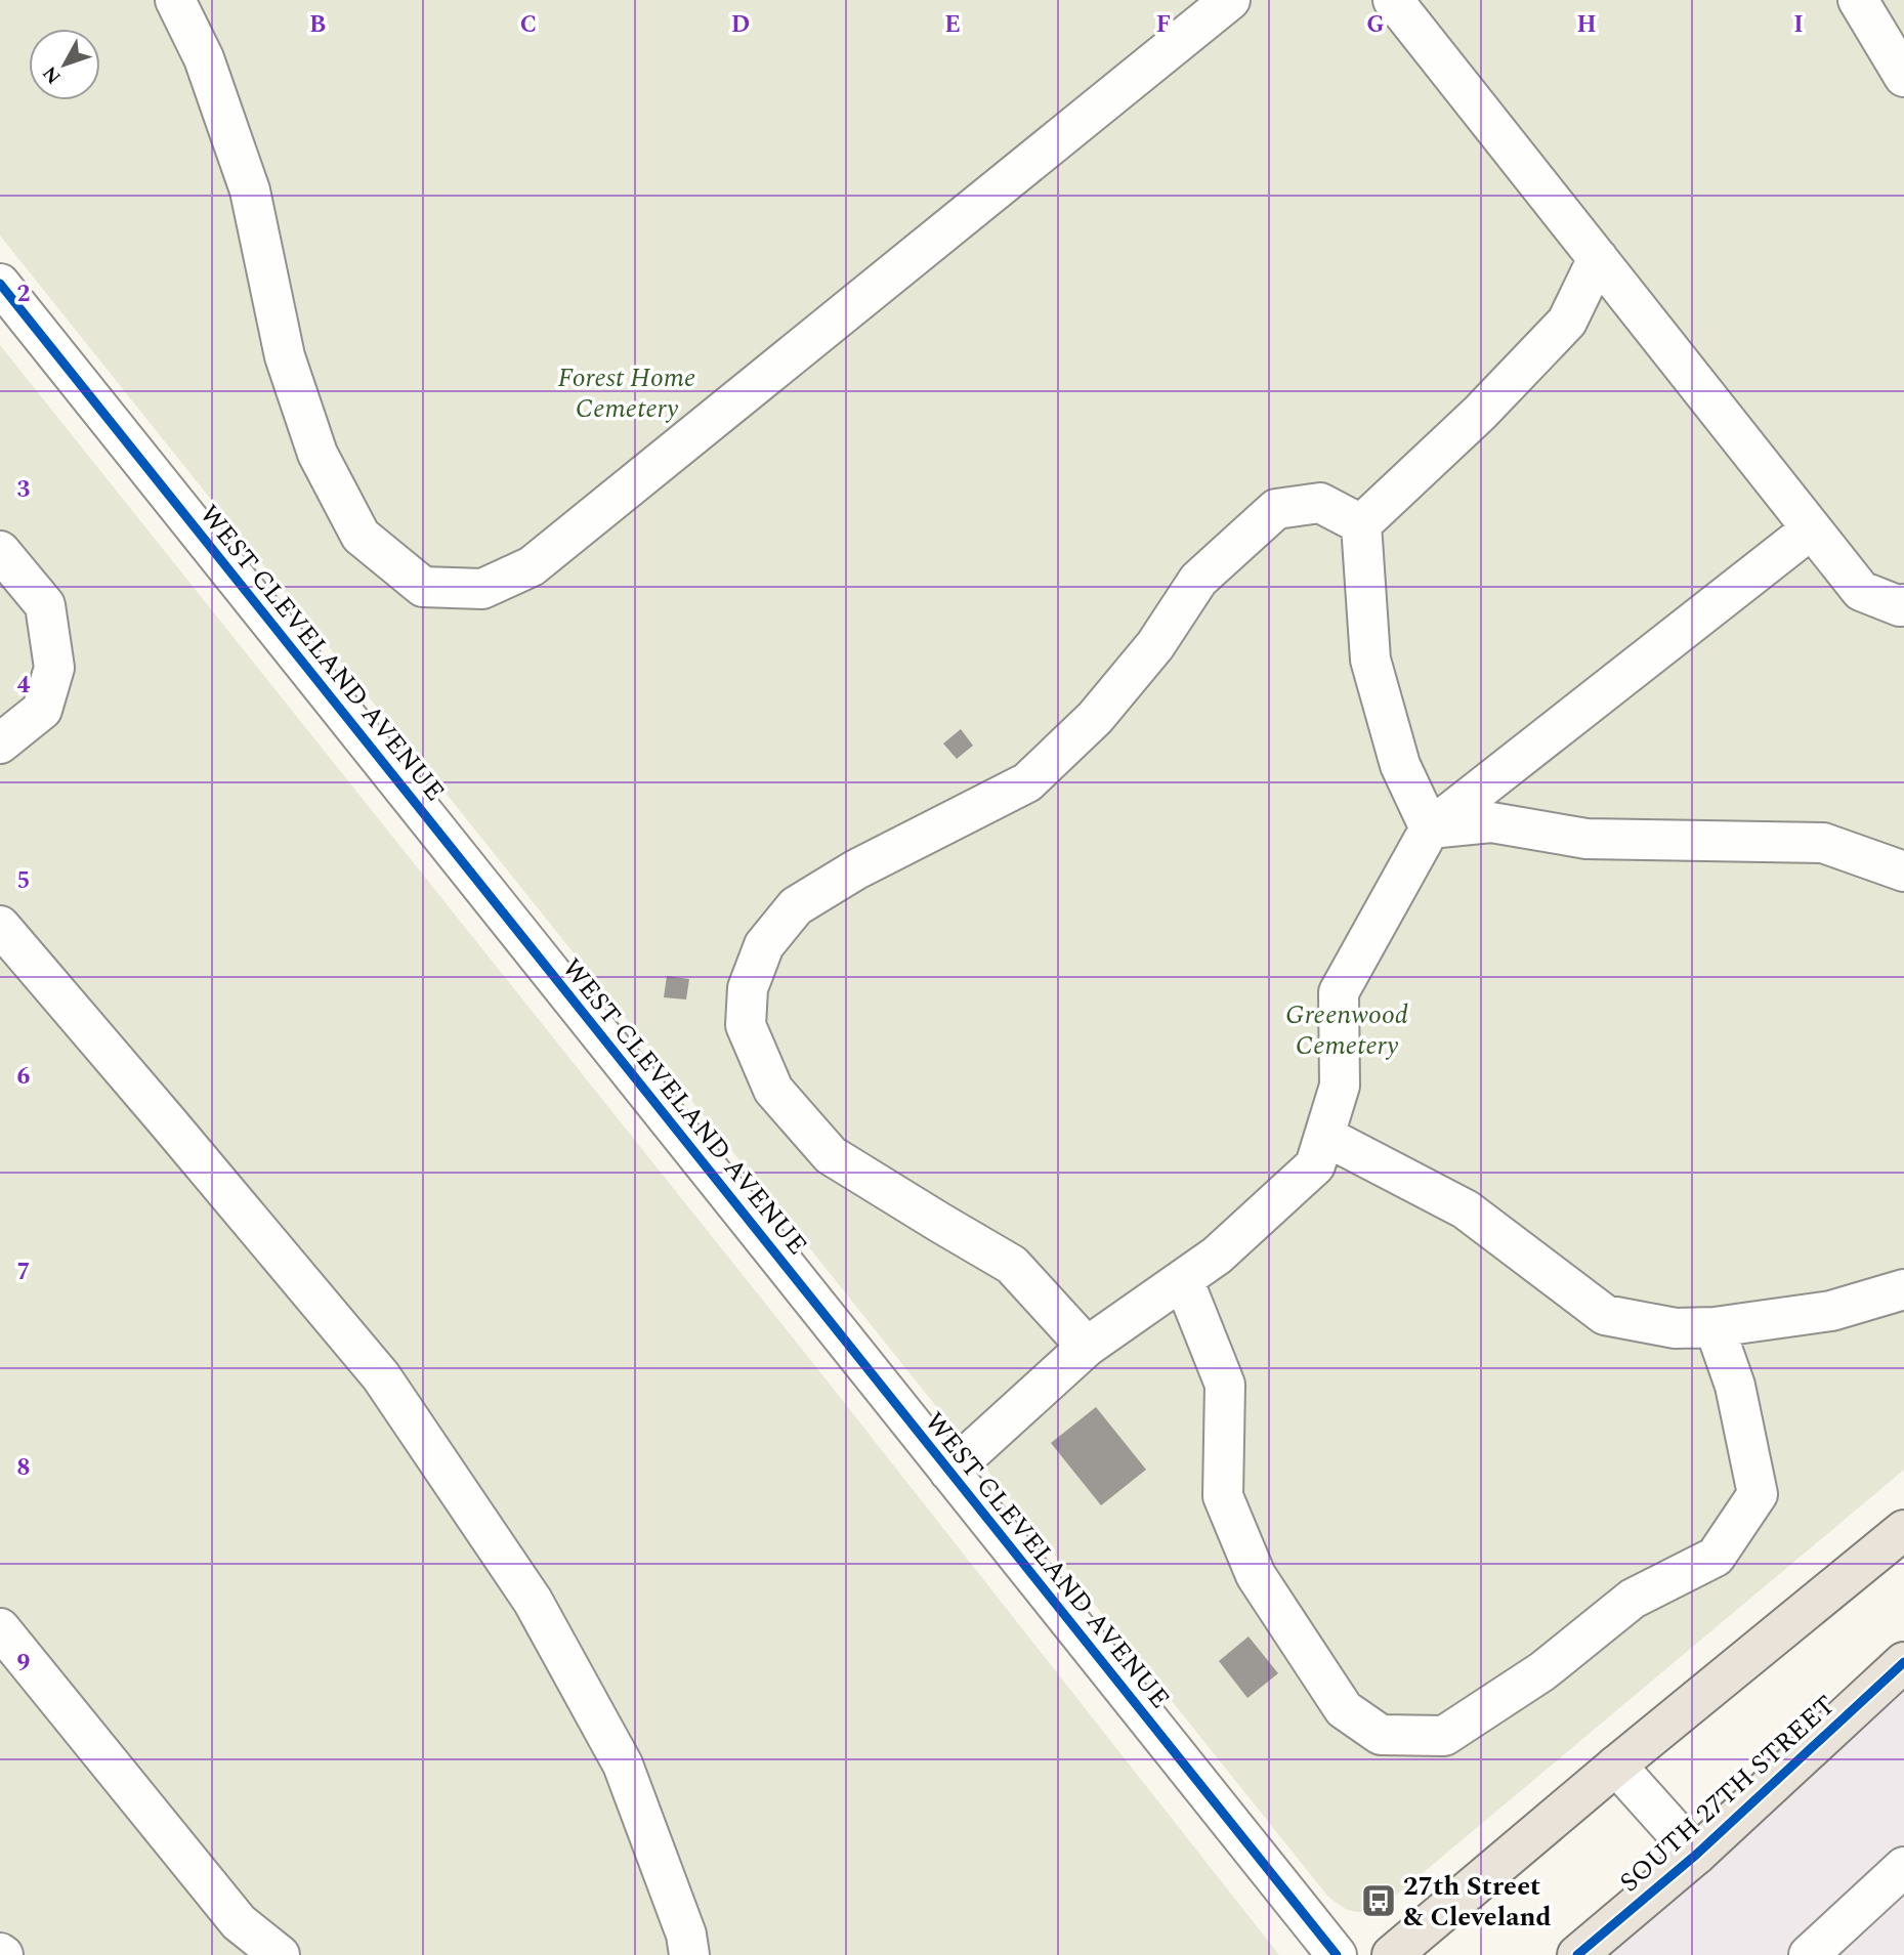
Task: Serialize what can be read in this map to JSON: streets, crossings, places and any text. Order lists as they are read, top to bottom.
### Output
{
  "streets": {
    "main road": ["SOUTH 27TH STREET"],
    "street": ["WEST CLEVELAND AVENUE"]
  },
  "parks": ["Forest Home Cemetery", "Greenwood Cemetery"],
  "places": {
    "bus stop": ["27th Street & Cleveland"]
  },
  "north": "bottom left",
  "grid": {
    "columns": [
      "B",
      "C",
      "D",
      "E",
      "F",
      "G",
      "H",
      "I"
    ],
    "rows": [
      "2",
      "3",
      "4",
      "5",
      "6",
      "7",
      "8",
      "9"
    ]
  }
}
